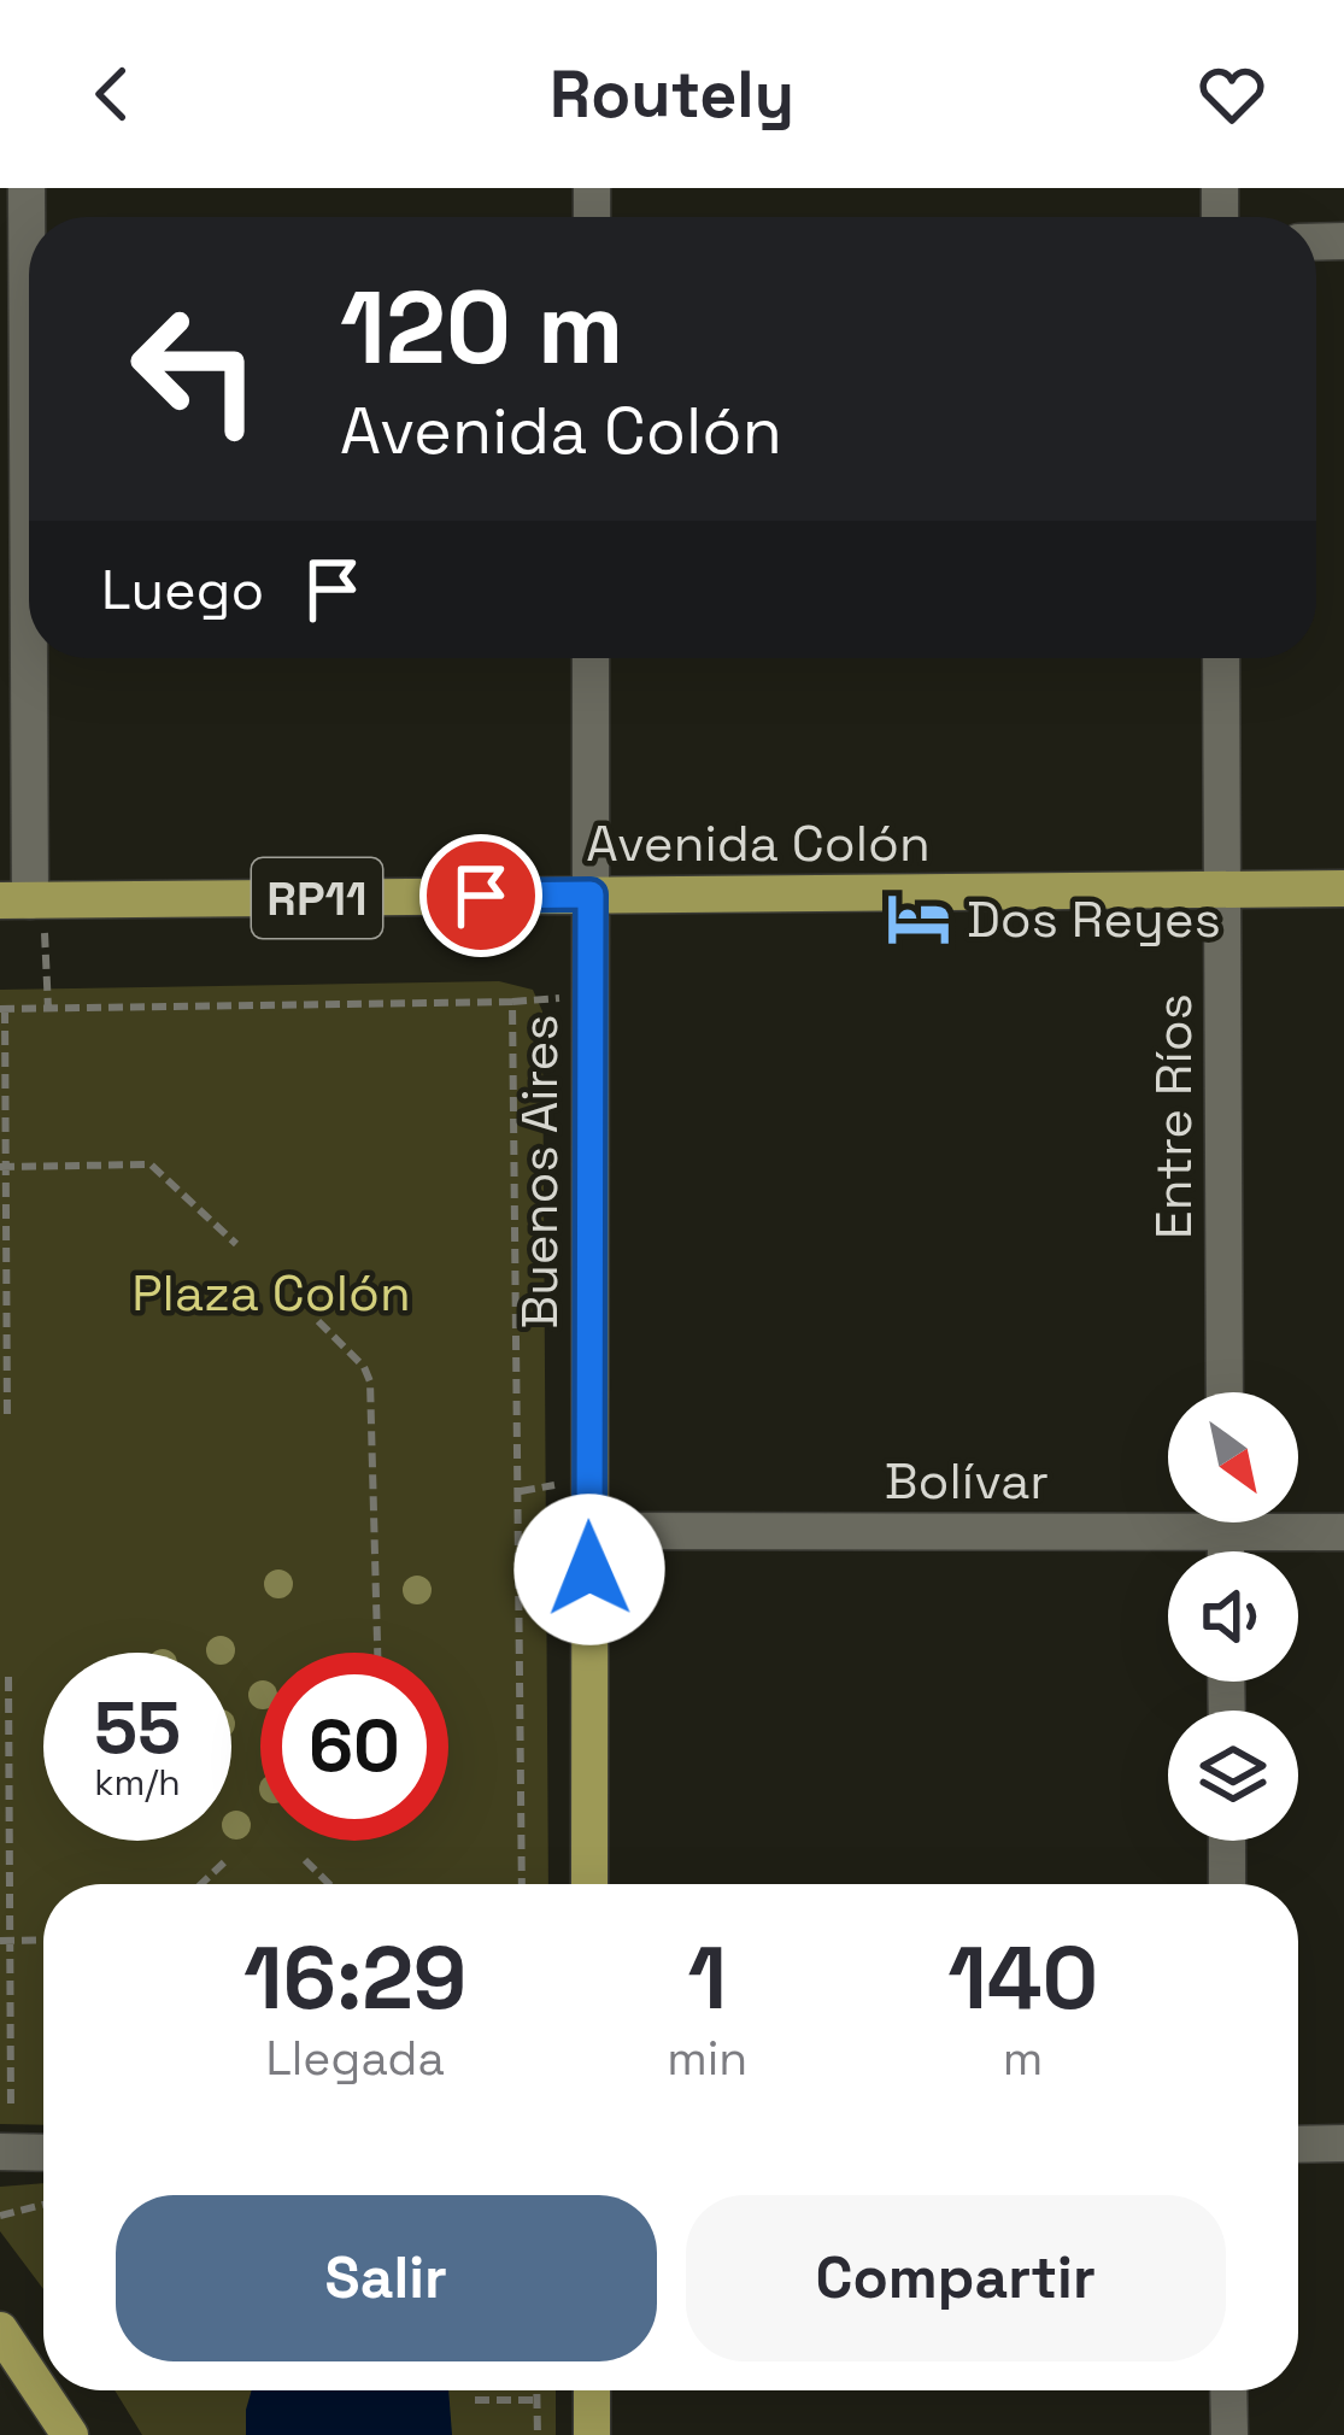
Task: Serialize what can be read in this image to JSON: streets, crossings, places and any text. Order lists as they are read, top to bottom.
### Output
{
  "streets": {
    "main road": ["Avenida Colón", "RP11", "Buenos Aires"],
    "street": ["Entre Ríos", "Bolívar"]
  },
  "crossings": [
    ["Avenida Colón", "Entre Ríos"],
    ["Avenida Colón", "Buenos Aires"],
    ["Buenos Aires", "Bolívar"]
  ],
  "parks": ["Plaza Colón"],
  "places": {
    "hotel": ["Dos Reyes"]
  },
  "north": "bottom right",
  "page": {
    "header": "Routely",
    "turn": ["120 m", "Avenida Colón"],
    "then": "Luego",
    "speed": "55 km/h",
    "limit": "60",
    "eta": [
      "16:29",
      "Llegada",
      "1",
      "min",
      "140",
      "m"
    ],
    "buttons": ["Salir", "Compartir"]
  }
}
